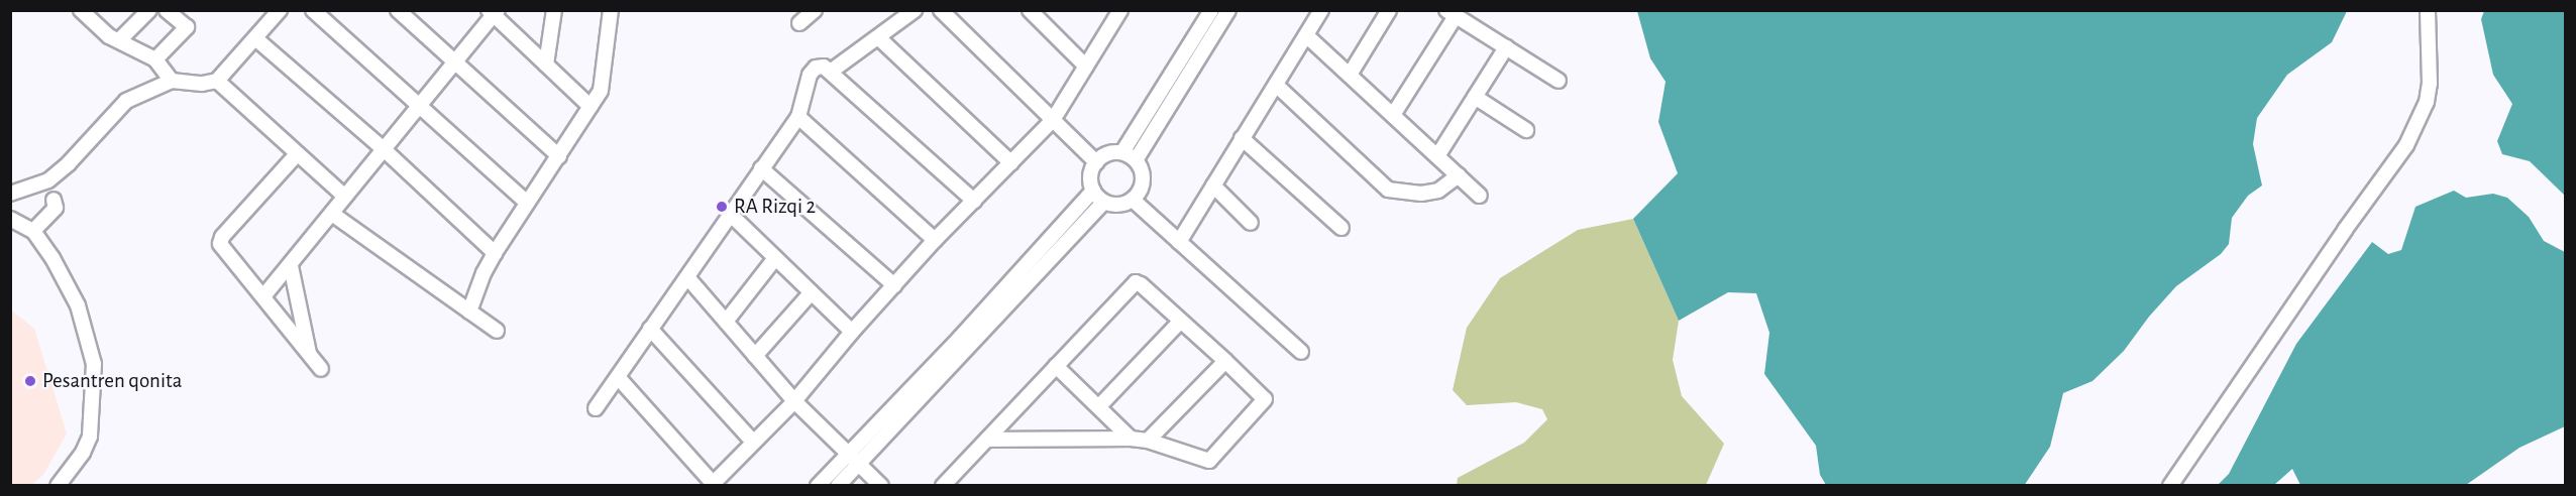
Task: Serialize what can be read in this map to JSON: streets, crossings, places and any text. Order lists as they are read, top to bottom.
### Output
{
  "places": ["RA Rizqi 2", "Pesantren qonita"]
}
